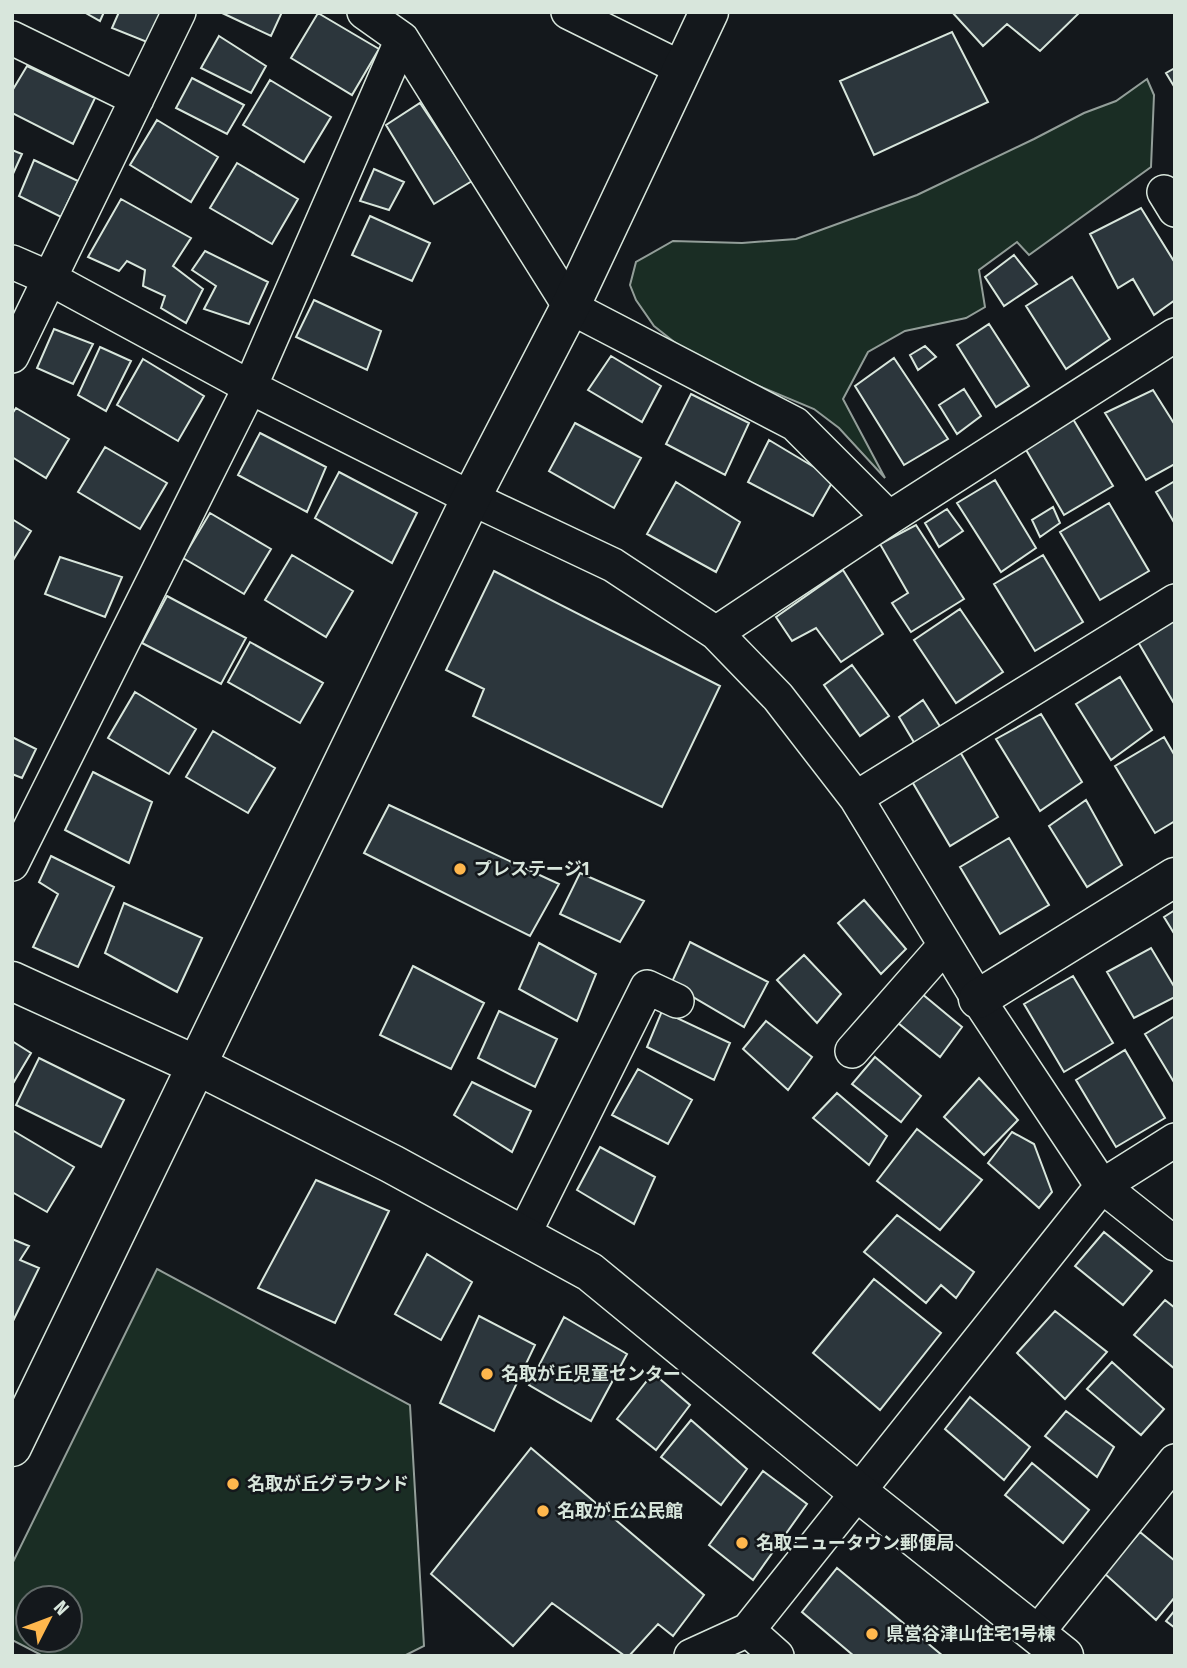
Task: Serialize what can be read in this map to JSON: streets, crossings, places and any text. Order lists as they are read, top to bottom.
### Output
{
  "places": [
    "プレステージ1",
    "名取が丘児童センター",
    "名取が丘グラウンド",
    "名取が丘公民館",
    "名取ニュータウン郵便局",
    "県営谷津山住宅1号棟"
  ],
  "north": "top right"
}
